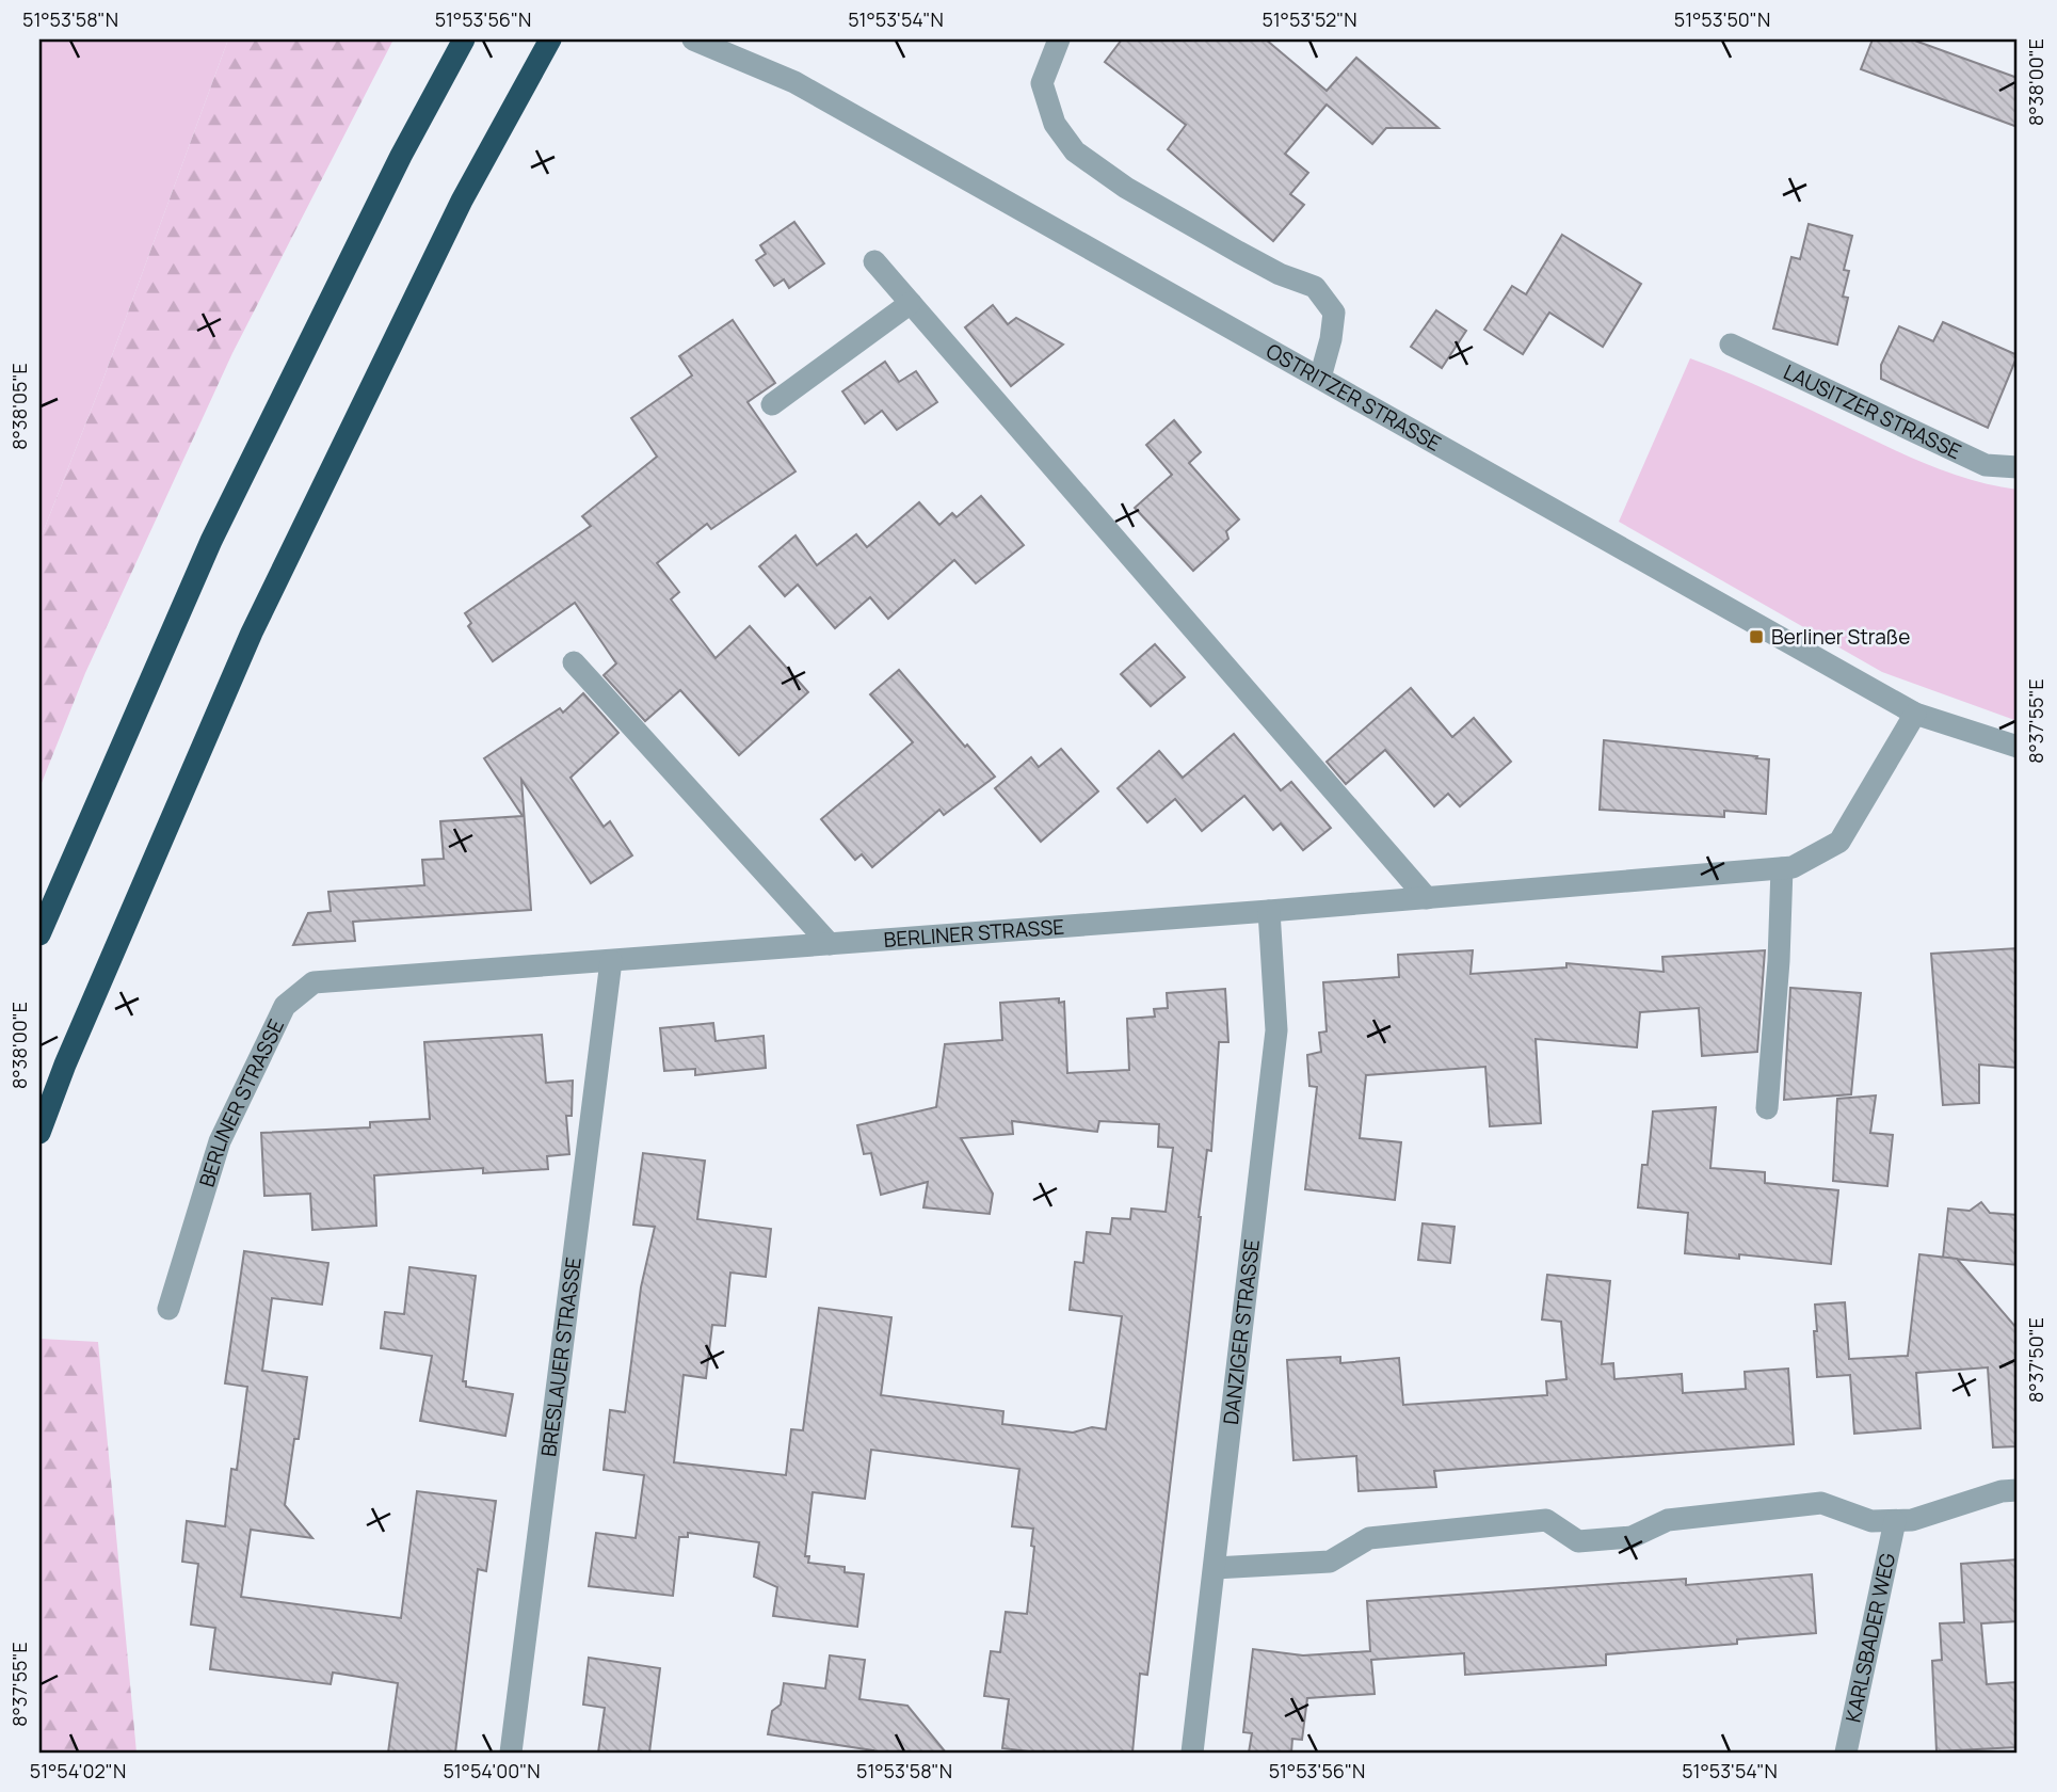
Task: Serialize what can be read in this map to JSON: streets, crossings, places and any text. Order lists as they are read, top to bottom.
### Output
{
  "streets": {
    "street": [
      "OSTRITZER STRASSE",
      "LAUSITZER STRASSE",
      "BERLINER STRASSE",
      "DANZIGER STRASSE",
      "BRESLAUER STRASSE",
      "KARLSBADER WEG"
    ]
  },
  "crossings": [
    ["OSTRITZER STRASSE", "BERLINER STRASSE"],
    ["BERLINER STRASSE", "DANZIGER STRASSE"],
    ["BERLINER STRASSE", "BRESLAUER STRASSE"]
  ],
  "places": {
    "transit": ["Berliner Straße"]
  },
  "coordinates": [
    "51°53'58\"N",
    "51°53'56\"N",
    "51°53'54\"N",
    "51°53'52\"N",
    "51°53'50\"N",
    "8°38'00\"E",
    "8°38'05\"E",
    "8°37'55\"E",
    "8°37'50\"E",
    "51°54'02\"N",
    "51°54'00\"N"
  ]
}
